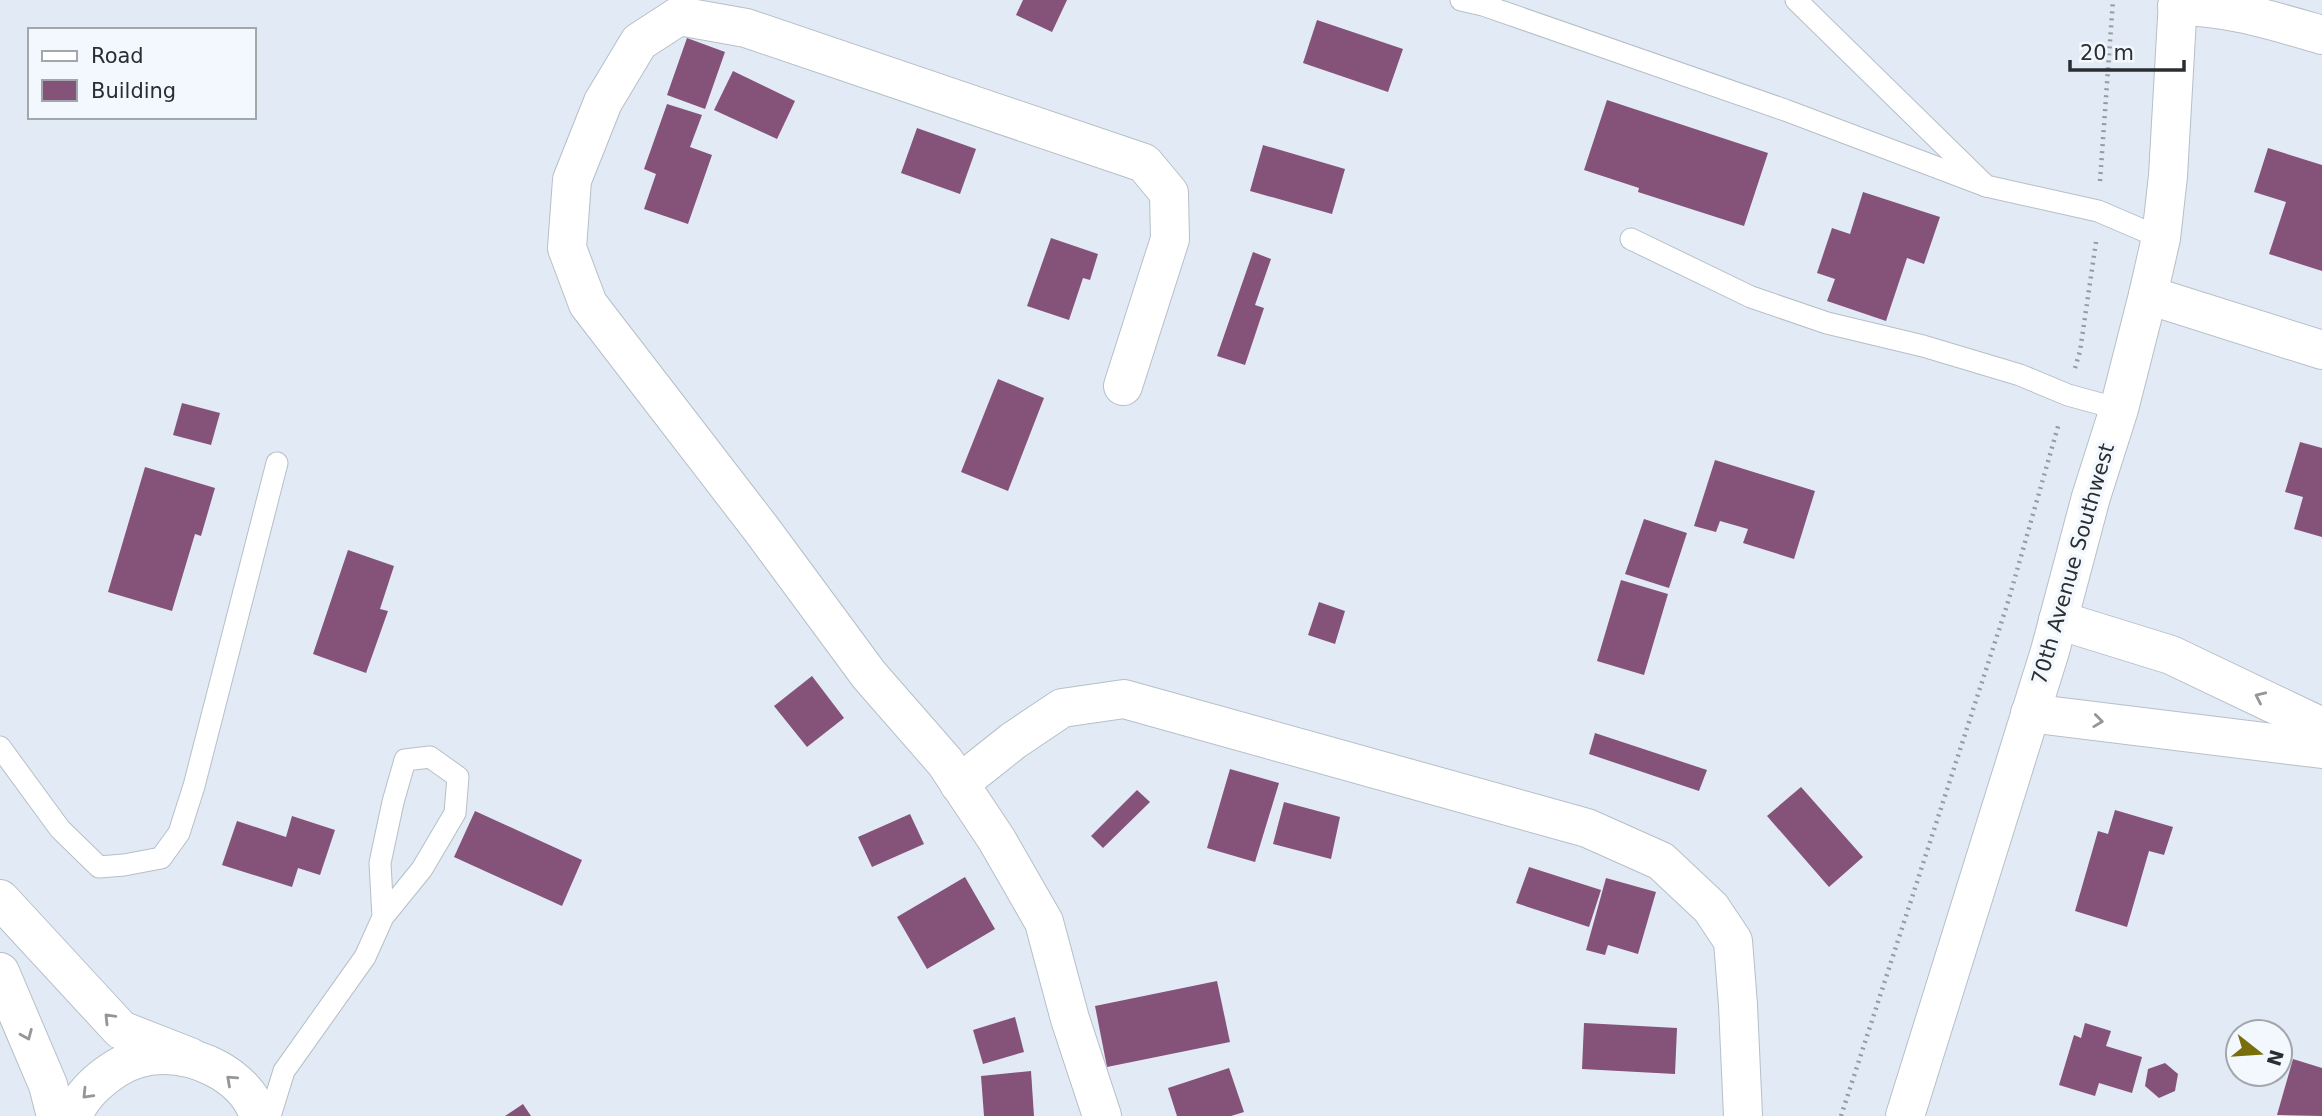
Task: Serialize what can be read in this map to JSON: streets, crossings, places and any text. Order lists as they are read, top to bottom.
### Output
{
  "streets": {
    "street": ["70th Avenue Southwest"]
  },
  "legend": ["Road", "Building"],
  "scale_bar": "20 m",
  "north": "right"
}
